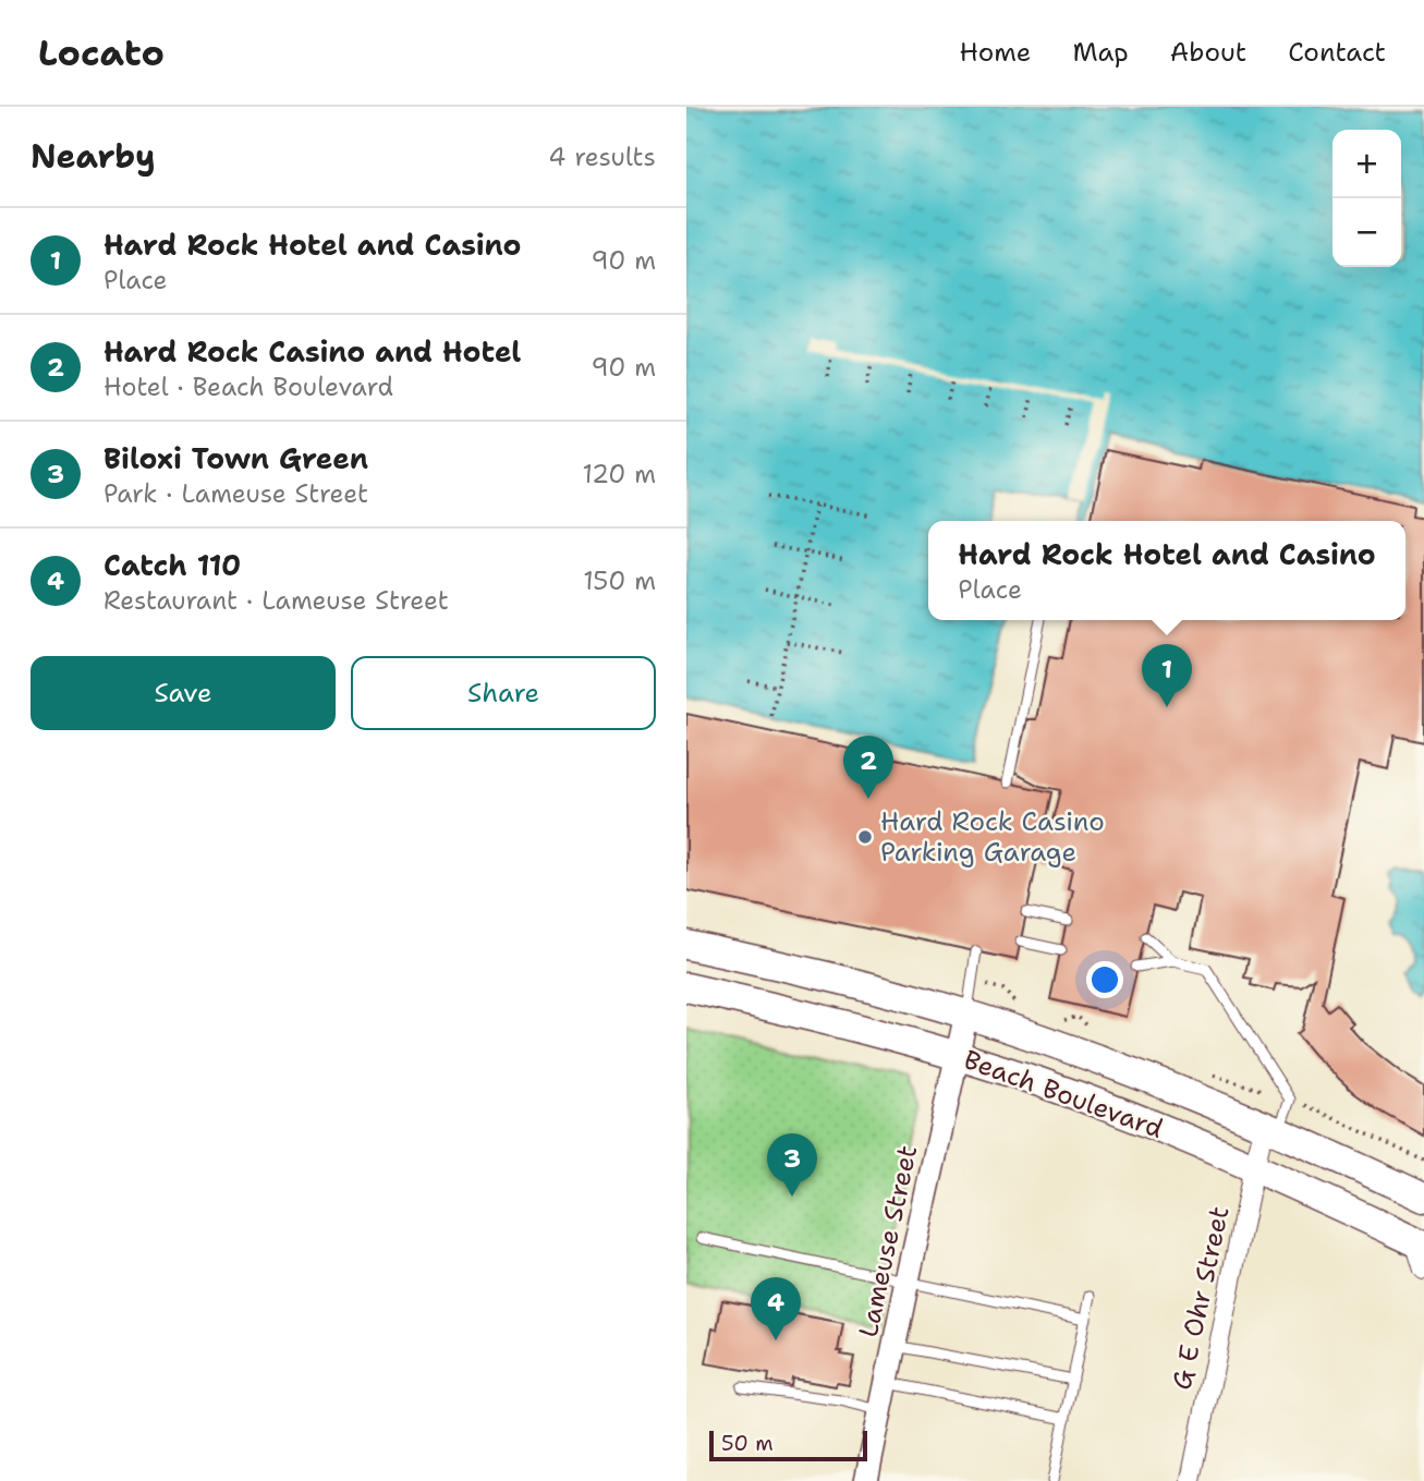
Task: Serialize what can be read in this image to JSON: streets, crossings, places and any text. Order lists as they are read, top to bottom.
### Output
{
  "streets": {
    "main road": ["Beach Boulevard"],
    "street": ["Lameuse Street", "G E Ohr Street"]
  },
  "crossings": [
    ["Beach Boulevard", "Lameuse Street"],
    ["Beach Boulevard", "G E Ohr Street"]
  ],
  "places": ["Hard Rock Casino Parking Garage"],
  "scale_bar": "50 m",
  "page": {
    "header": "Locato",
    "nav": [
      "Home",
      "Map",
      "About",
      "Contact"
    ],
    "heading": ["Nearby", "4 results"],
    "map_buttons": ["+", "−"],
    "list": [
      {
        "mark": "1",
        "name": "Hard Rock Hotel and Casino",
        "note": "Place",
        "value": "90 m"
      },
      {
        "mark": "2",
        "name": "Hard Rock Casino and Hotel",
        "note": "Hotel · Beach Boulevard",
        "value": "90 m"
      },
      {
        "mark": "3",
        "name": "Biloxi Town Green",
        "note": "Park · Lameuse Street",
        "value": "120 m"
      },
      {
        "mark": "4",
        "name": "Catch 110",
        "note": "Restaurant · Lameuse Street",
        "value": "150 m"
      }
    ],
    "popup": ["Hard Rock Hotel and Casino", "Place"],
    "buttons": ["Save", "Share"],
    "pins": [
      "1",
      "2",
      "3",
      "4"
    ],
    "scale": "50 m"
  }
}
